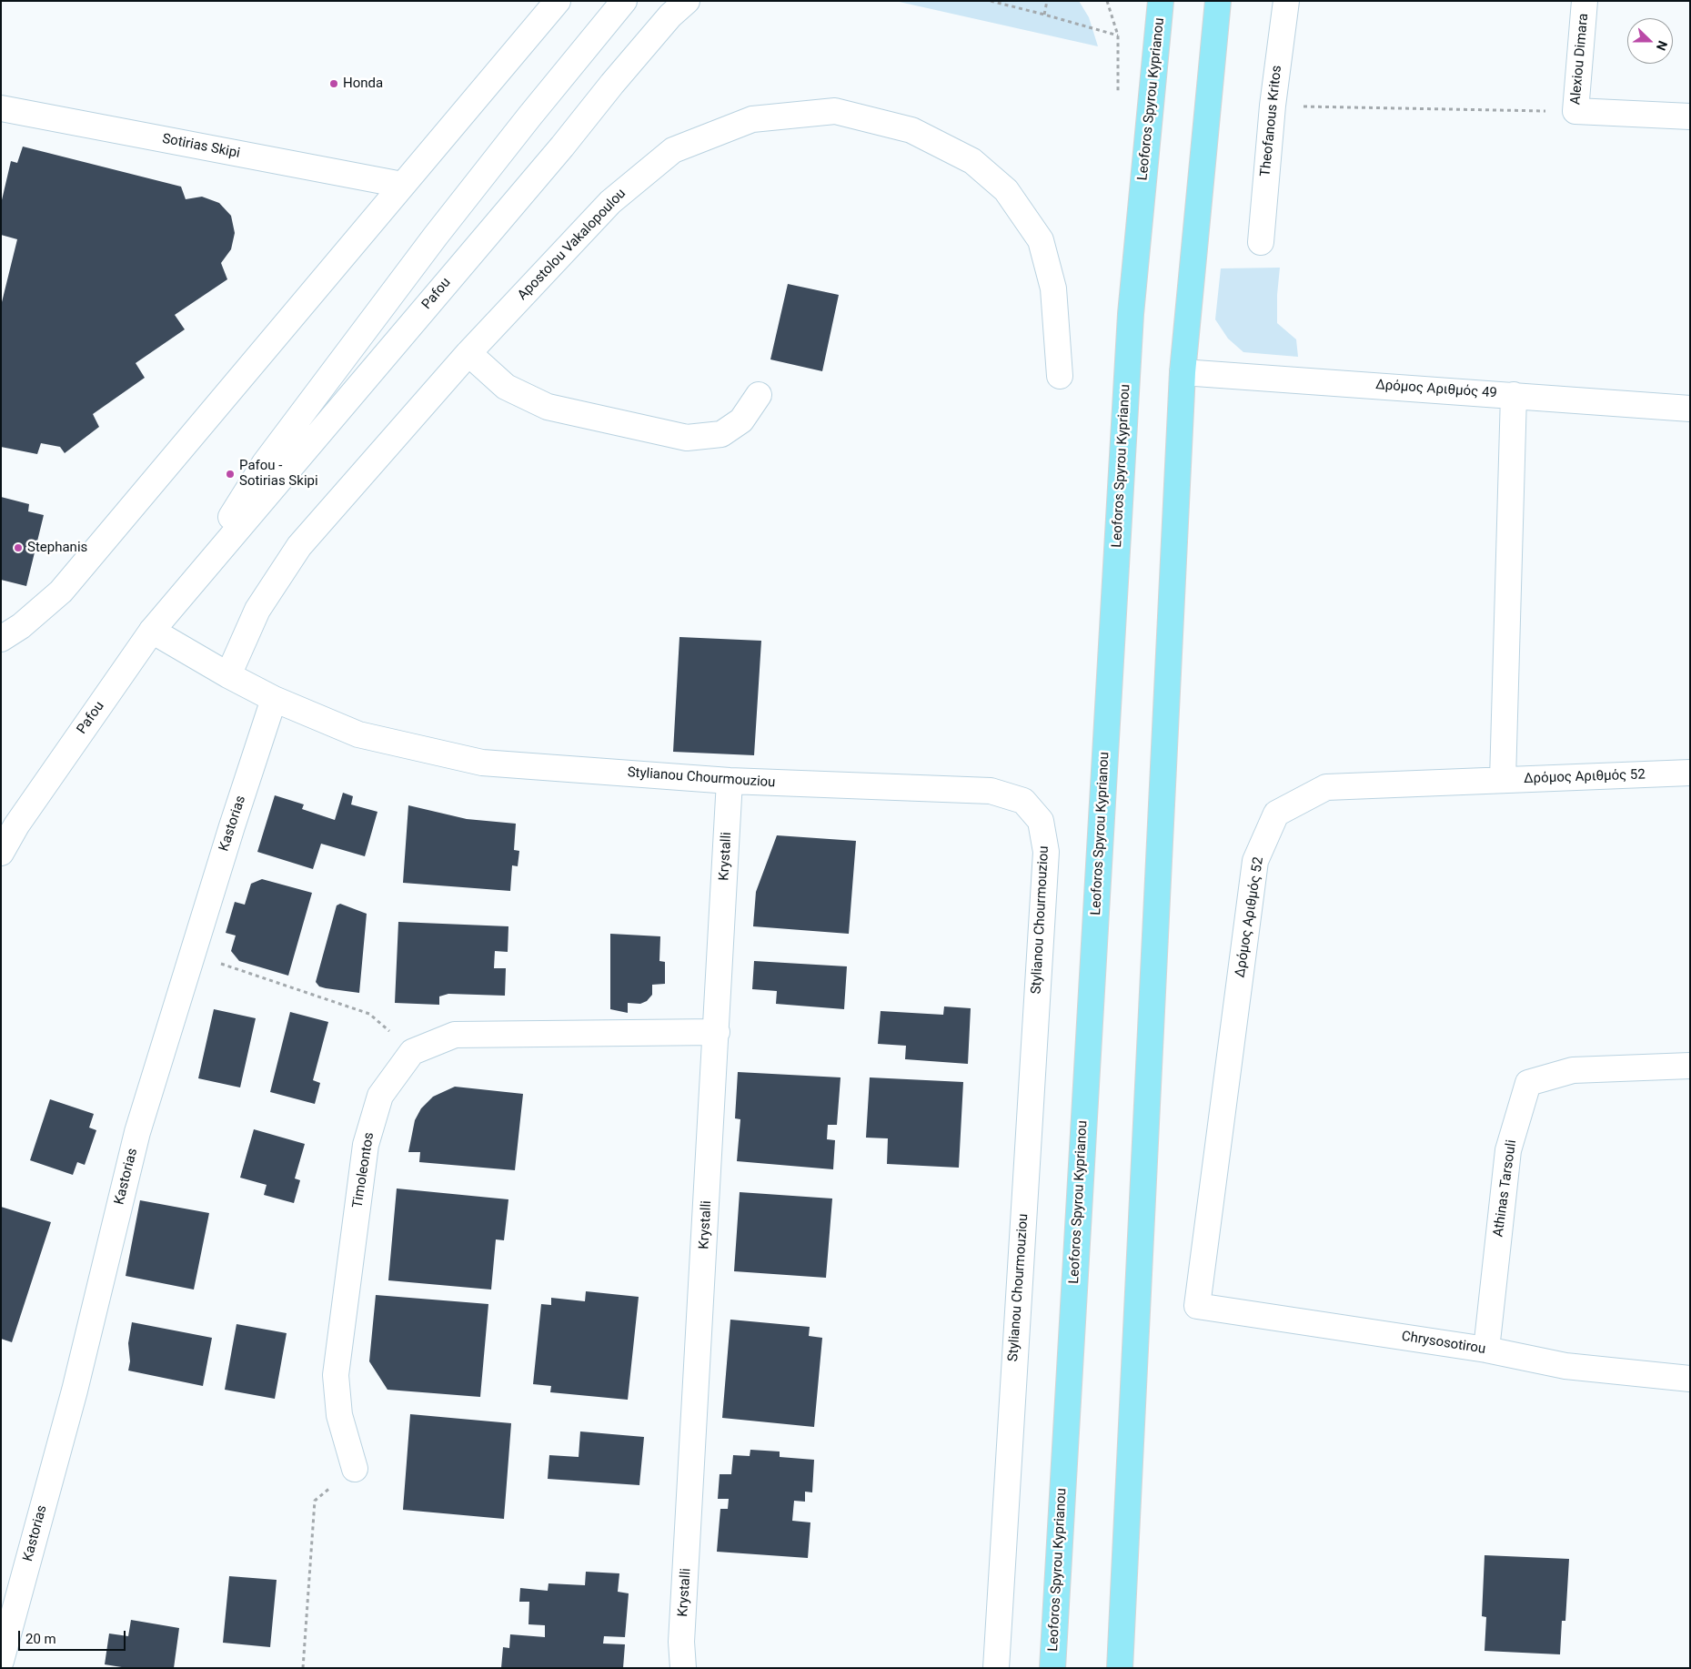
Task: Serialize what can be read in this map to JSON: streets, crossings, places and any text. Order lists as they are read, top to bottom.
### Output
{
  "streets": {
    "main road": ["Leoforos Spyrou Kyprianou"],
    "street": [
      "Alexiou Dimara",
      "Theofanous Kritos",
      "Sotirias Skipi",
      "Apostolou Vakalopoulou",
      "Pafou",
      "Δρόμος Αριθμός 49",
      "Δρόμος Αριθμός 52",
      "Stylianou Chourmouziou",
      "Kastorias",
      "Krystalli",
      "Timoleontos",
      "Athinas Tarsouli",
      "Chrysosotirou"
    ]
  },
  "crossings": [
    ["Apostolou Vakalopoulou", "Stylianou Chourmouziou"],
    ["Pafou", "Stylianou Chourmouziou"],
    ["Δρόμος Αριθμός 52", "Chrysosotirou"],
    ["Stylianou Chourmouziou", "Kastorias"],
    ["Stylianou Chourmouziou", "Krystalli"],
    ["Athinas Tarsouli", "Chrysosotirou"]
  ],
  "places": ["Honda", "Pafou - Sotirias Skipi", "Stephanis"],
  "scale_bar": "20 m",
  "north": "right"
}
